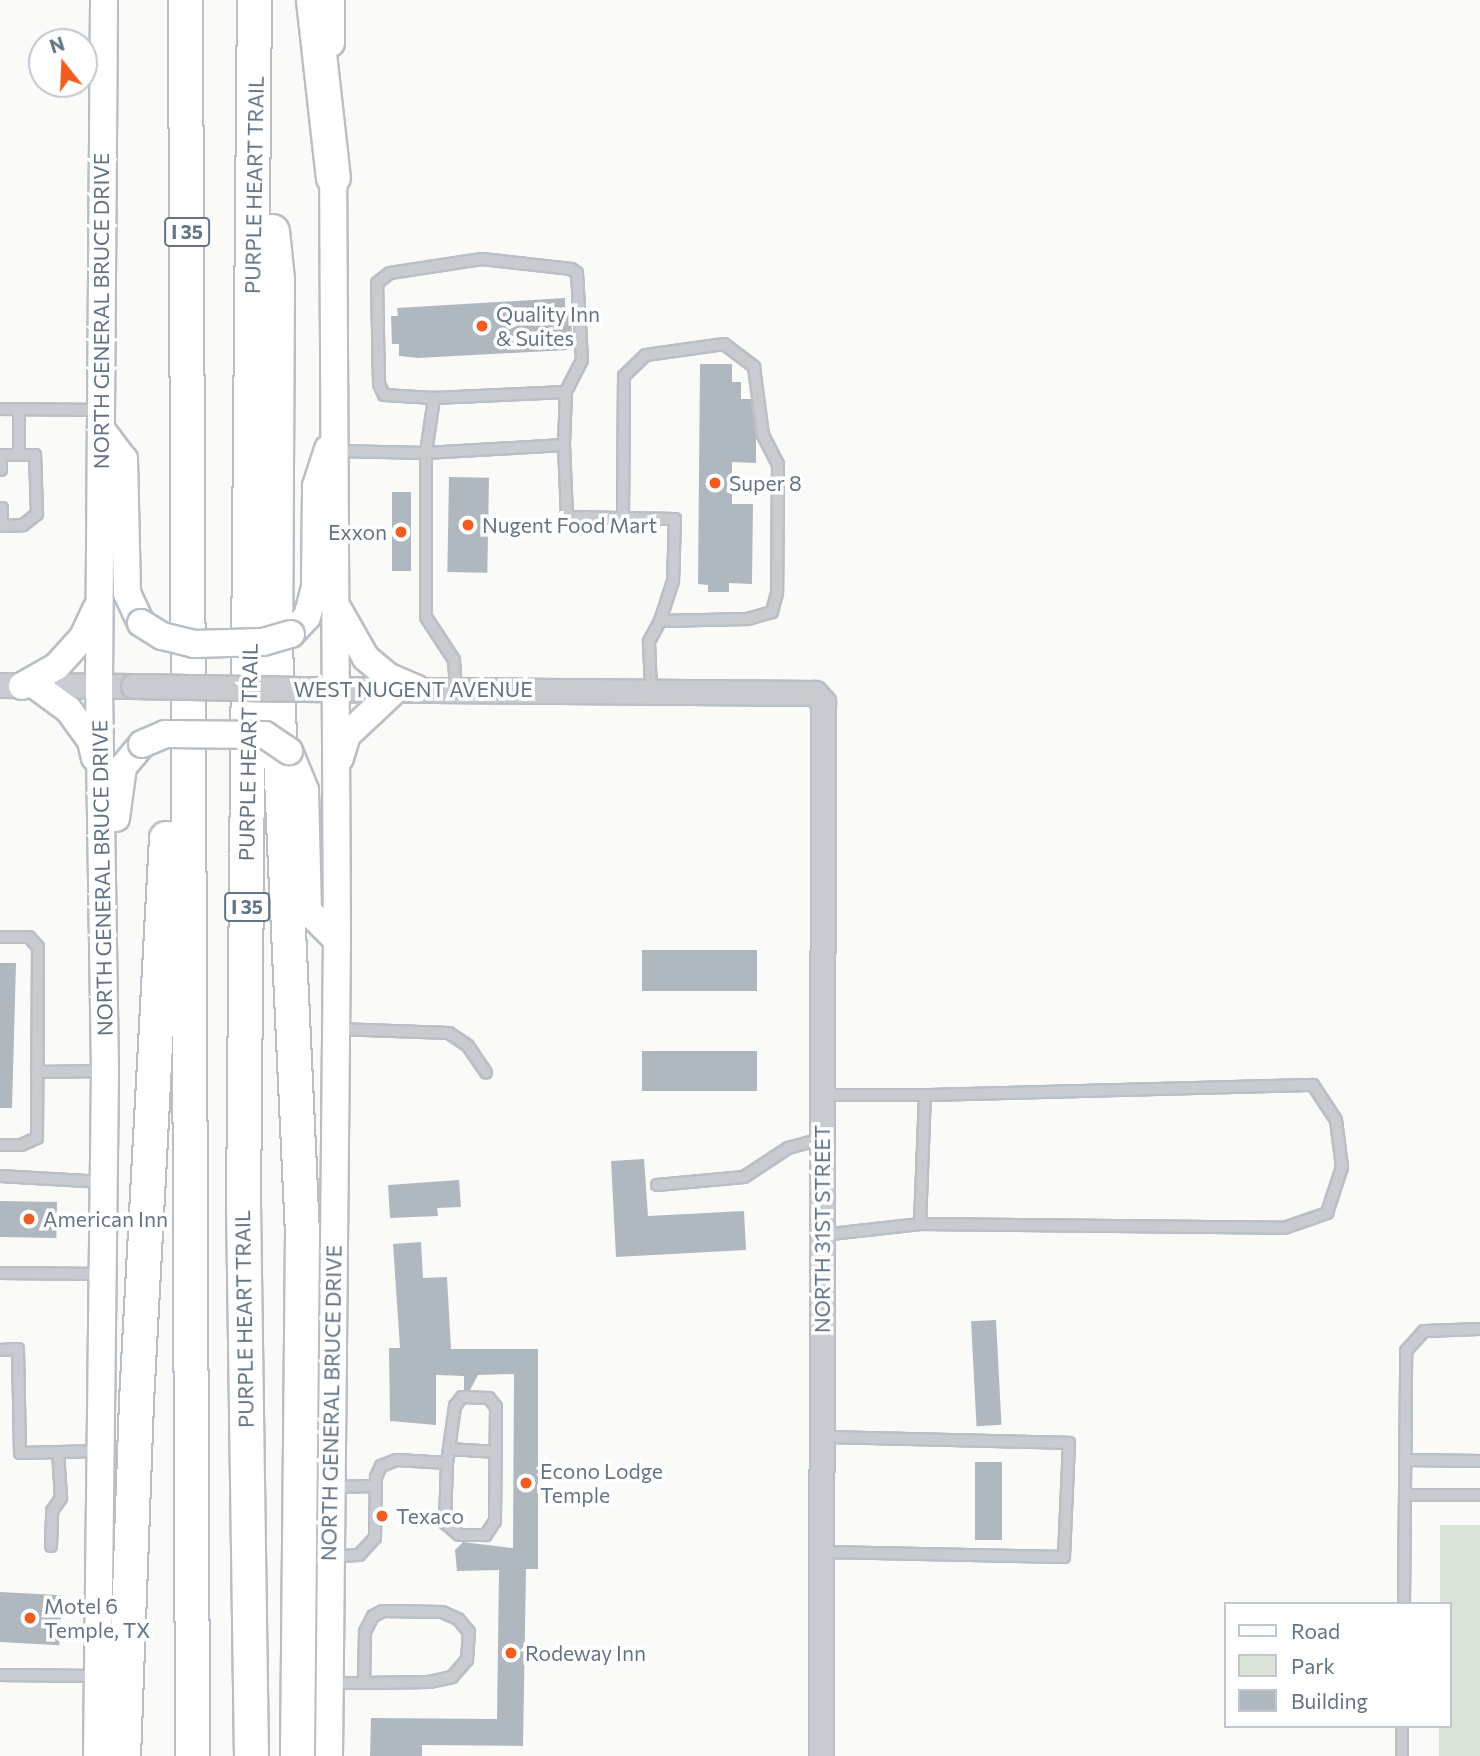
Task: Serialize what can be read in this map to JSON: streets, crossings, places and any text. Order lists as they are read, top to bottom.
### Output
{
  "streets": {
    "highway": ["PURPLE HEART TRAIL", "I 35"],
    "main road": ["NORTH GENERAL BRUCE DRIVE"],
    "street": ["WEST NUGENT AVENUE", "NORTH 31ST STREET"]
  },
  "crossings": [
    ["NORTH GENERAL BRUCE DRIVE", "WEST NUGENT AVENUE"],
    ["WEST NUGENT AVENUE", "NORTH 31ST STREET"]
  ],
  "places": [
    "Quality Inn & Suites",
    "Super 8",
    "Nugent Food Mart",
    "Exxon",
    "American Inn",
    "Econo Lodge Temple",
    "Texaco",
    "Motel 6 Temple, TX",
    "Rodeway Inn"
  ],
  "legend": ["Road", "Park", "Building"],
  "north": "top"
}
